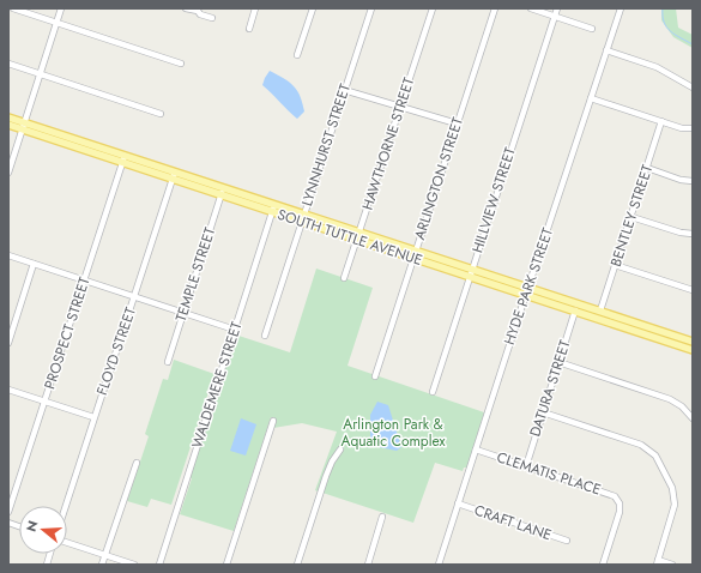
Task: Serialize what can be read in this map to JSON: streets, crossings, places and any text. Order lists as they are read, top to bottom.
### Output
{
  "streets": {
    "main road": ["SOUTH TUTTLE AVENUE"],
    "street": [
      "HAWTHORNE STREET",
      "LYNNHURST STREET",
      "ARLINGTON STREET",
      "HILLVIEW STREET",
      "BENTLEY STREET",
      "TEMPLE STREET",
      "HYDE PARK STREET",
      "PROSPECT STREET",
      "FLOYD STREET",
      "WALDEMERE STREET",
      "DATURA STREET",
      "CLEMATIS PLACE",
      "CRAFT LANE"
    ]
  },
  "crossings": [
    ["HAWTHORNE STREET", "SOUTH TUTTLE AVENUE"],
    ["LYNNHURST STREET", "SOUTH TUTTLE AVENUE"],
    ["ARLINGTON STREET", "SOUTH TUTTLE AVENUE"],
    ["HILLVIEW STREET", "SOUTH TUTTLE AVENUE"],
    ["BENTLEY STREET", "SOUTH TUTTLE AVENUE"],
    ["SOUTH TUTTLE AVENUE", "TEMPLE STREET"],
    ["SOUTH TUTTLE AVENUE", "HYDE PARK STREET"],
    ["SOUTH TUTTLE AVENUE", "PROSPECT STREET"],
    ["SOUTH TUTTLE AVENUE", "FLOYD STREET"],
    ["SOUTH TUTTLE AVENUE", "WALDEMERE STREET"],
    ["SOUTH TUTTLE AVENUE", "DATURA STREET"],
    ["HYDE PARK STREET", "CLEMATIS PLACE"],
    ["HYDE PARK STREET", "CRAFT LANE"],
    ["DATURA STREET", "CLEMATIS PLACE"]
  ],
  "parks": ["Arlington Park & Aquatic Complex"],
  "north": "left"
}
